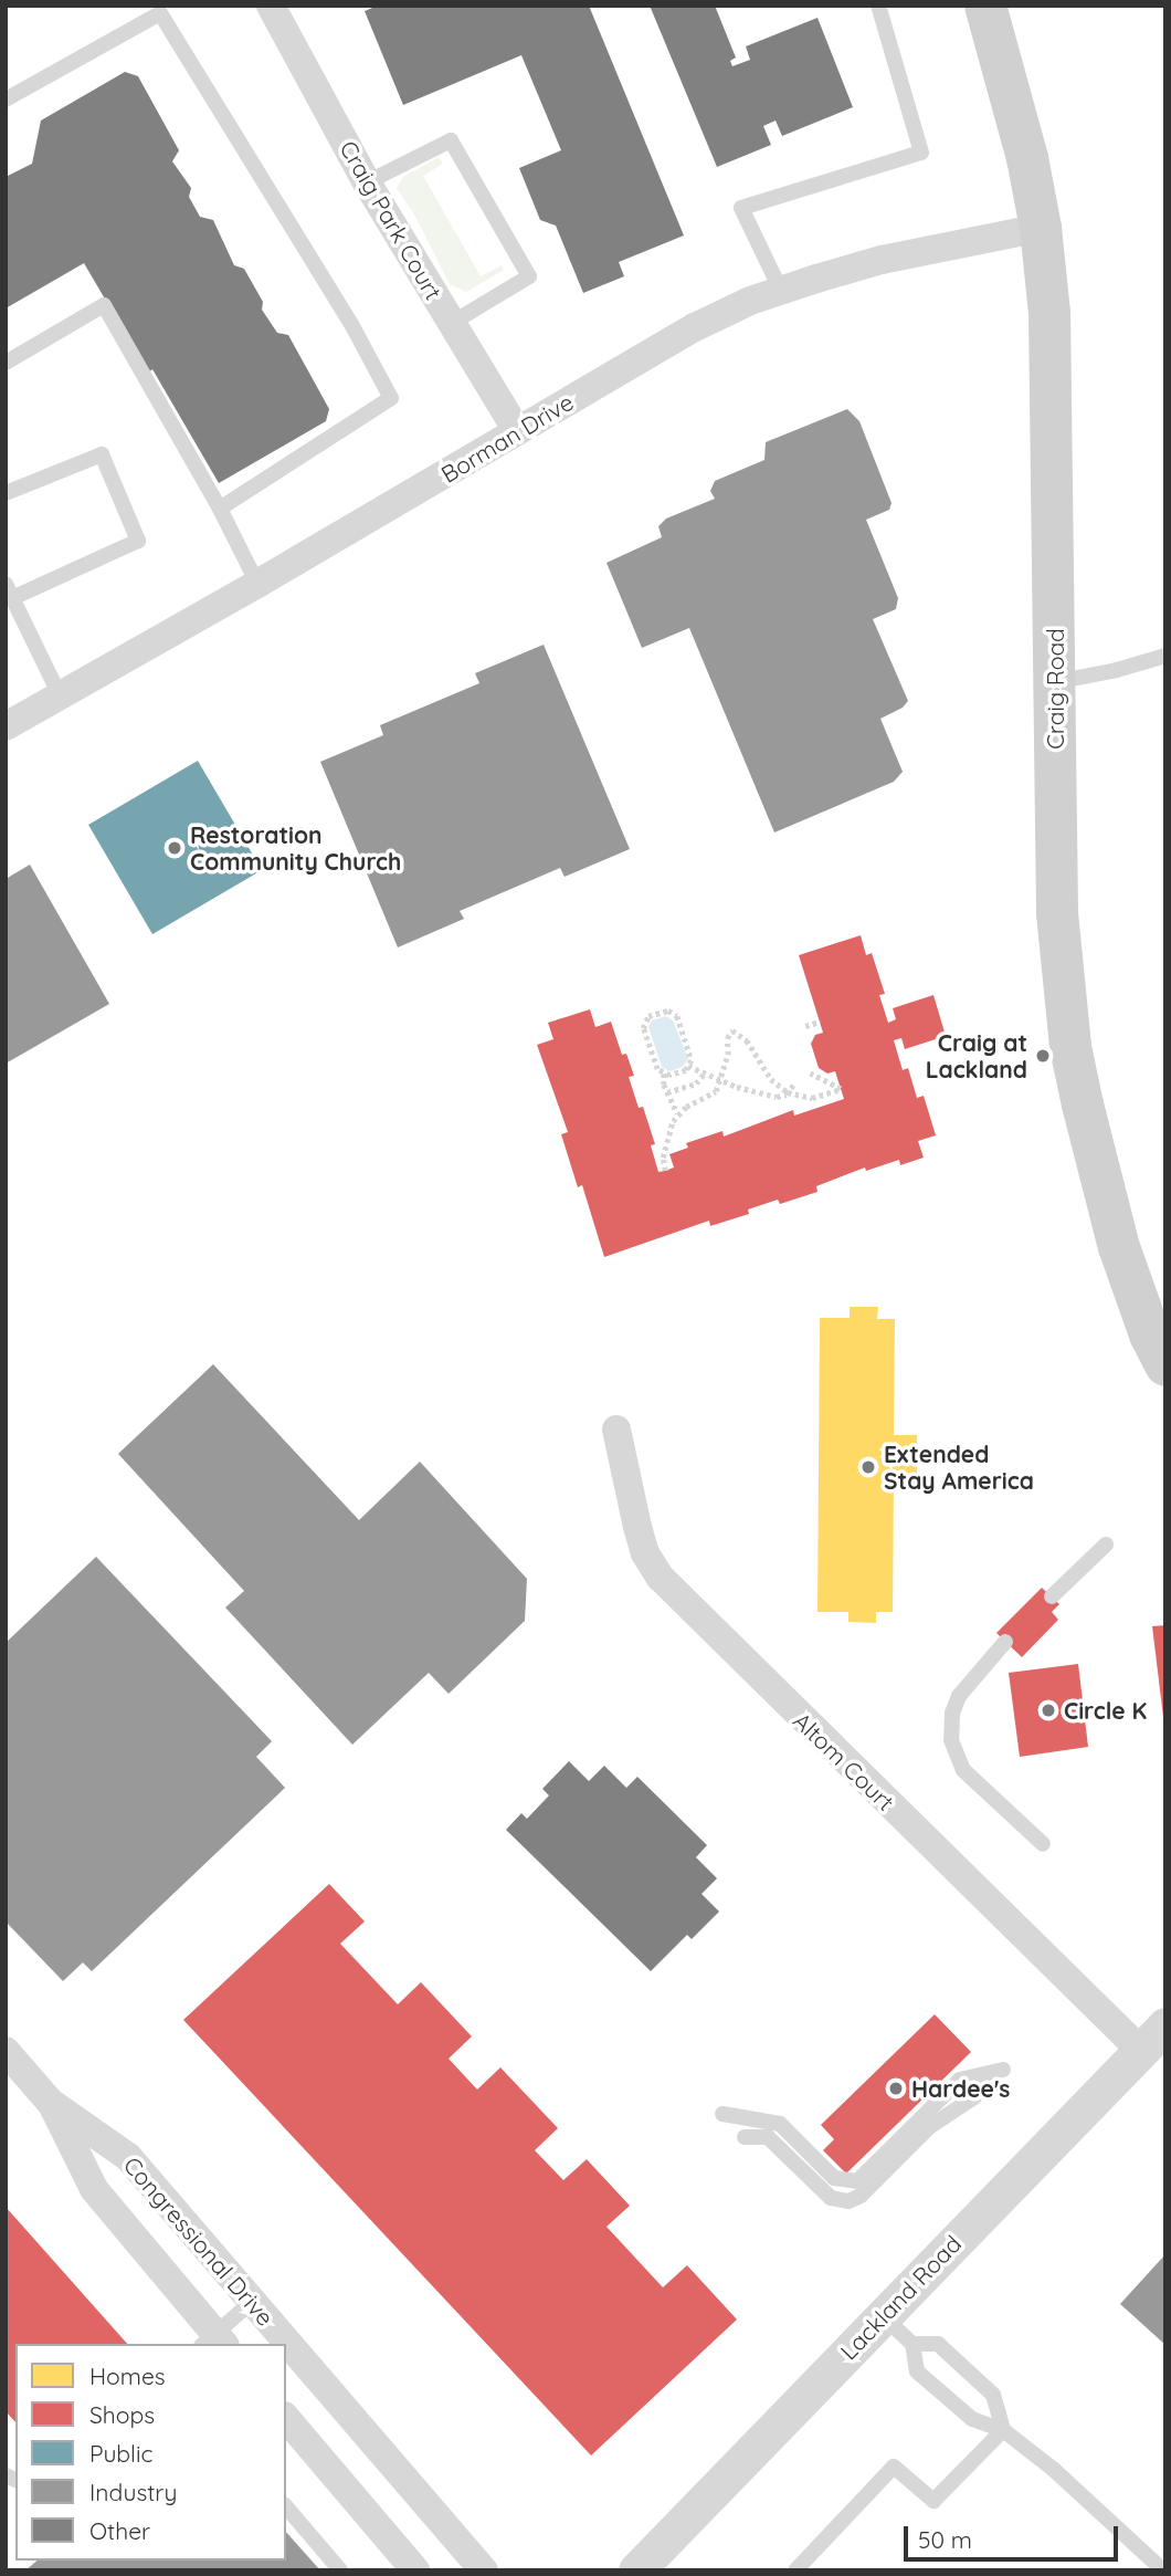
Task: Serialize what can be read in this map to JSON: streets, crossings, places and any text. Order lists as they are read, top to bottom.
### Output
{
  "streets": {
    "main road": ["Craig Road"],
    "street": [
      "Craig Park Court",
      "Borman Drive",
      "Altom Court",
      "Congressional Drive",
      "Lackland Road"
    ]
  },
  "crossings": [
    ["Craig Park Court", "Borman Drive"],
    ["Borman Drive", "Craig Road"],
    ["Altom Court", "Lackland Road"]
  ],
  "places": [
    "Restoration Community Church",
    "Craig at Lackland",
    "Extended Stay America",
    "Circle K",
    "Hardee's"
  ],
  "legend": [
    "Homes",
    "Shops",
    "Public",
    "Industry",
    "Other"
  ],
  "scale_bar": "50 m"
}
